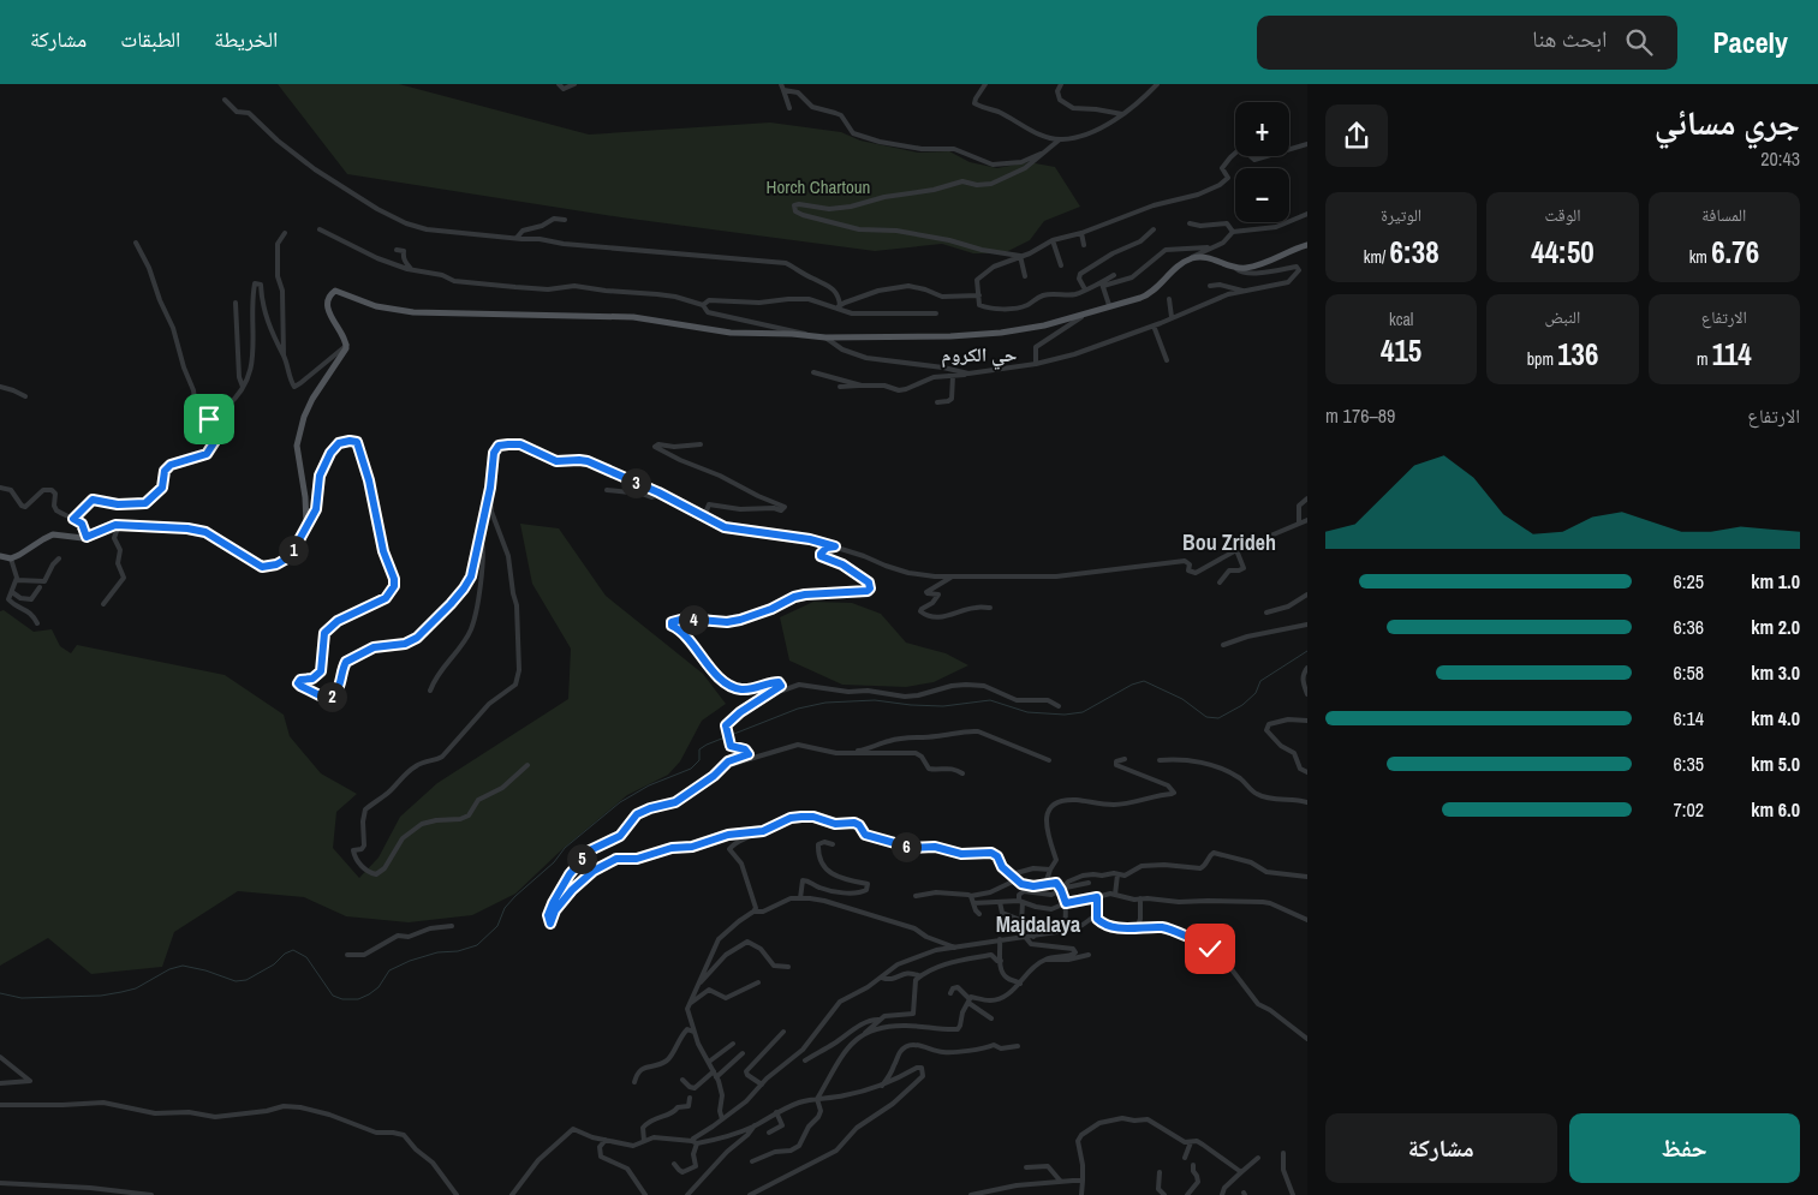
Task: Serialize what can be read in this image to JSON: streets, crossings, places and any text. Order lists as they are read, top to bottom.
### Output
{
  "districts": ["حي الكروم", "Bou Zrideh", "Majdalaya"],
  "parks": ["Horch Chartoun"],
  "page": {
    "header": "Pacely",
    "search": "ابحث هنا",
    "nav": ["الخريطة", "الطبقات", "مشاركة"],
    "heading": ["جري مسائي", "20:43"],
    "map_buttons": ["+", "−"],
    "stats": [
      ["المسافة", "6.76 km"],
      ["الوقت", "44:50"],
      ["الوتيرة", "6:38 /km"],
      ["الارتفاع", "114 m"],
      ["النبض", "136 bpm"],
      ["kcal", "415"]
    ],
    "chart": ["الارتفاع", "89–176 m"],
    "pins": [
      "3",
      "1",
      "4",
      "2",
      "6",
      "5"
    ],
    "list": [
      {
        "name": "1.0 km",
        "note": "6:25"
      },
      {
        "name": "2.0 km",
        "note": "6:36"
      },
      {
        "name": "3.0 km",
        "note": "6:58"
      },
      {
        "name": "4.0 km",
        "note": "6:14"
      },
      {
        "name": "5.0 km",
        "note": "6:35"
      },
      {
        "name": "6.0 km",
        "note": "7:02"
      }
    ],
    "buttons": ["حفظ", "مشاركة"]
  }
}
